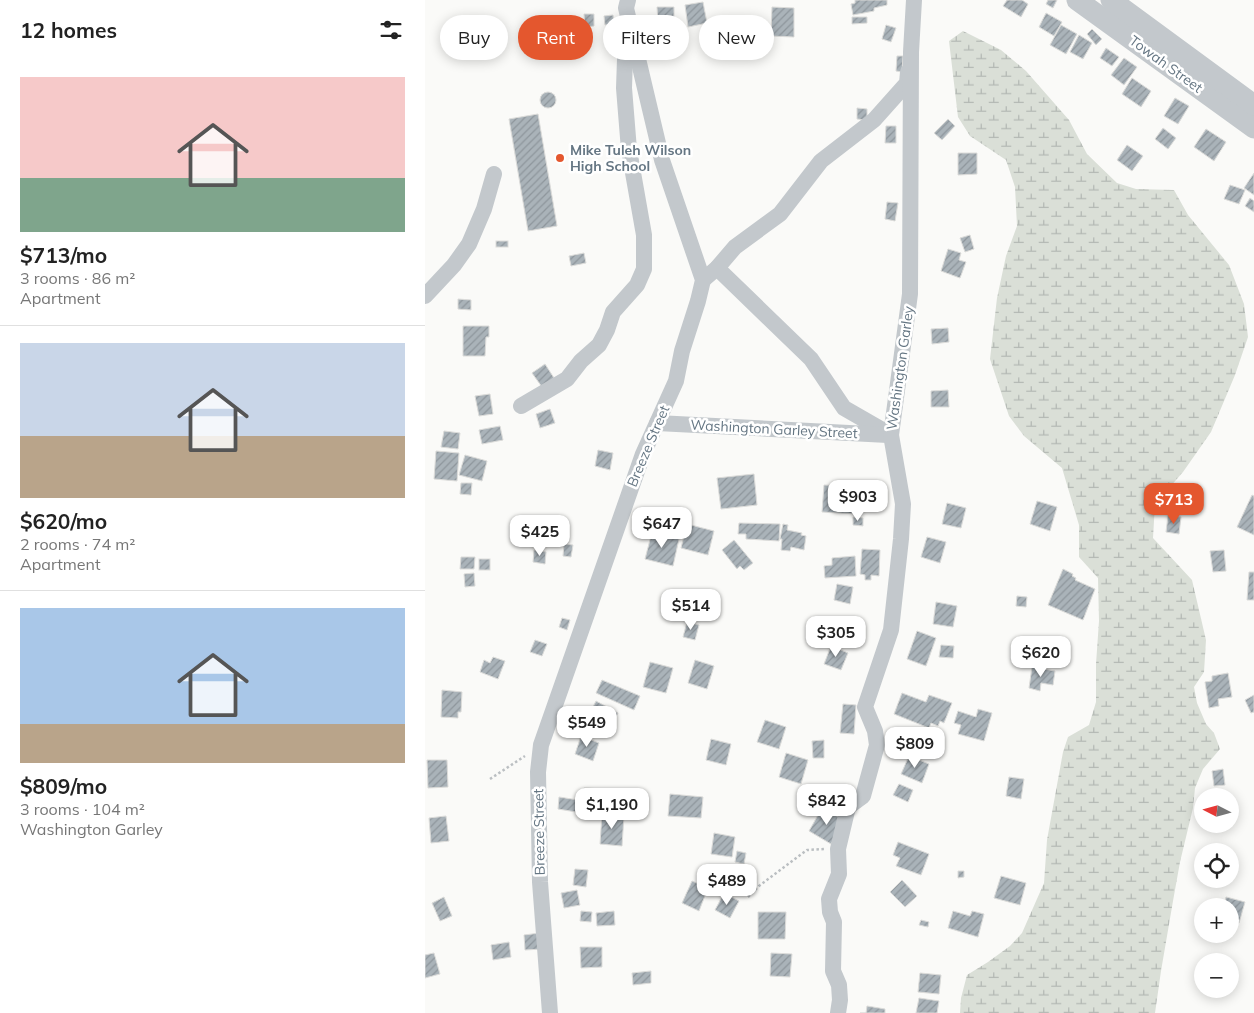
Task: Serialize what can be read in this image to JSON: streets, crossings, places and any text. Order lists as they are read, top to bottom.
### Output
{
  "streets": {
    "street": [
      "Towah Street",
      "Washington Garley",
      "Washington Garley Street",
      "Breeze Street"
    ]
  },
  "crossings": [
    ["Washington Garley", "Washington Garley Street"],
    ["Washington Garley Street", "Breeze Street"]
  ],
  "places": ["Mike Tuleh Wilson High School"],
  "north": "left",
  "page": {
    "heading": "12 homes",
    "chip": [
      "Buy",
      "Rent",
      "Filters",
      "New"
    ],
    "list": [
      {
        "name": "$713/mo",
        "note": "3 rooms · 86 m² · Apartment"
      },
      {
        "name": "$620/mo",
        "note": "2 rooms · 74 m² · Apartment"
      },
      {
        "name": "$809/mo",
        "note": "3 rooms · 104 m² · Washington Garley"
      }
    ],
    "price": [
      "$903",
      "$713",
      "$647",
      "$425",
      "$514",
      "$305",
      "$620",
      "$549",
      "$809",
      "$842",
      "$1,190",
      "$489"
    ],
    "map_buttons": ["+", "−"]
  }
}
